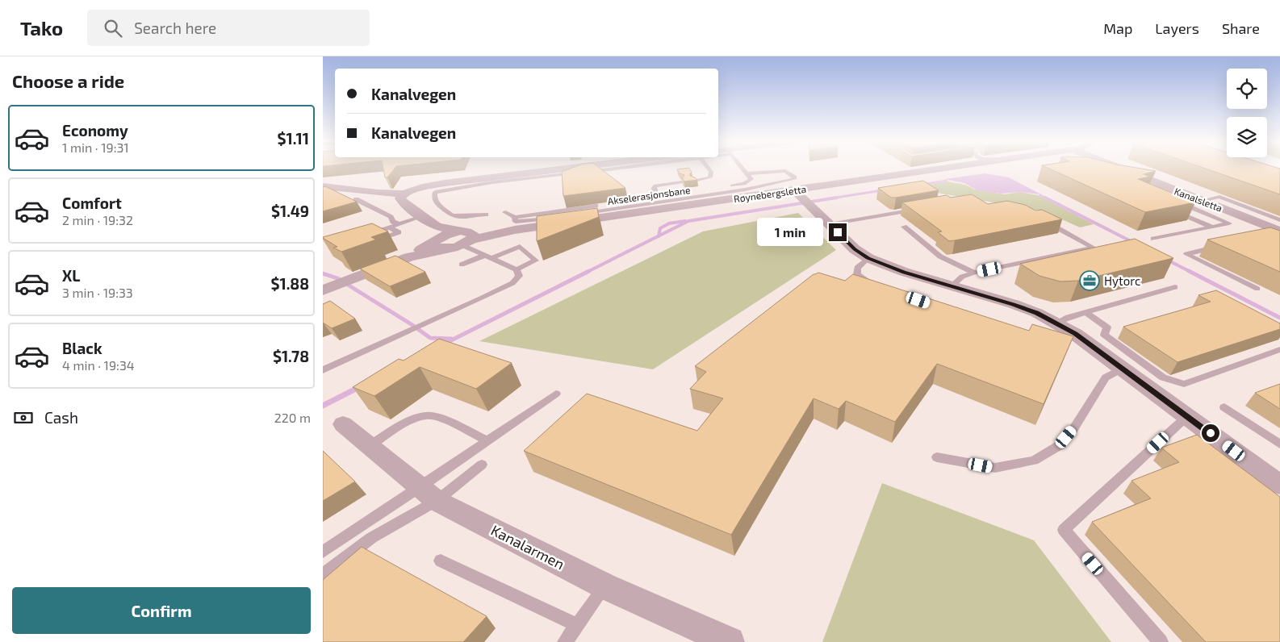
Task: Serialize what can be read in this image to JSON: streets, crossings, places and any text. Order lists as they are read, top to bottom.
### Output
{
  "streets": {
    "street": ["Røynebergsletta", "Kanalsletta", "Kanalarmen"],
    "lane": ["Akselerasjonsbane"]
  },
  "crossings": [
    ["Røynebergsletta", "Akselerasjonsbane"]
  ],
  "places": {
    "office": ["Hytorc"]
  },
  "page": {
    "header": "Tako",
    "search": "Search here",
    "nav": ["Map", "Layers", "Share"],
    "heading": "Choose a ride",
    "banner": ["Kanalvegen", "Kanalvegen"],
    "list": [
      {
        "name": "Economy",
        "note": "1 min · 19:31",
        "value": "$1.11"
      },
      {
        "name": "Comfort",
        "note": "2 min · 19:32",
        "value": "$1.49"
      },
      {
        "name": "XL",
        "note": "3 min · 19:33",
        "value": "$1.88"
      },
      {
        "name": "Black",
        "note": "4 min · 19:34",
        "value": "$1.78"
      }
    ],
    "bubble": "1 min",
    "pay": ["Cash", "220 m"],
    "buttons": "Confirm"
  }
}
